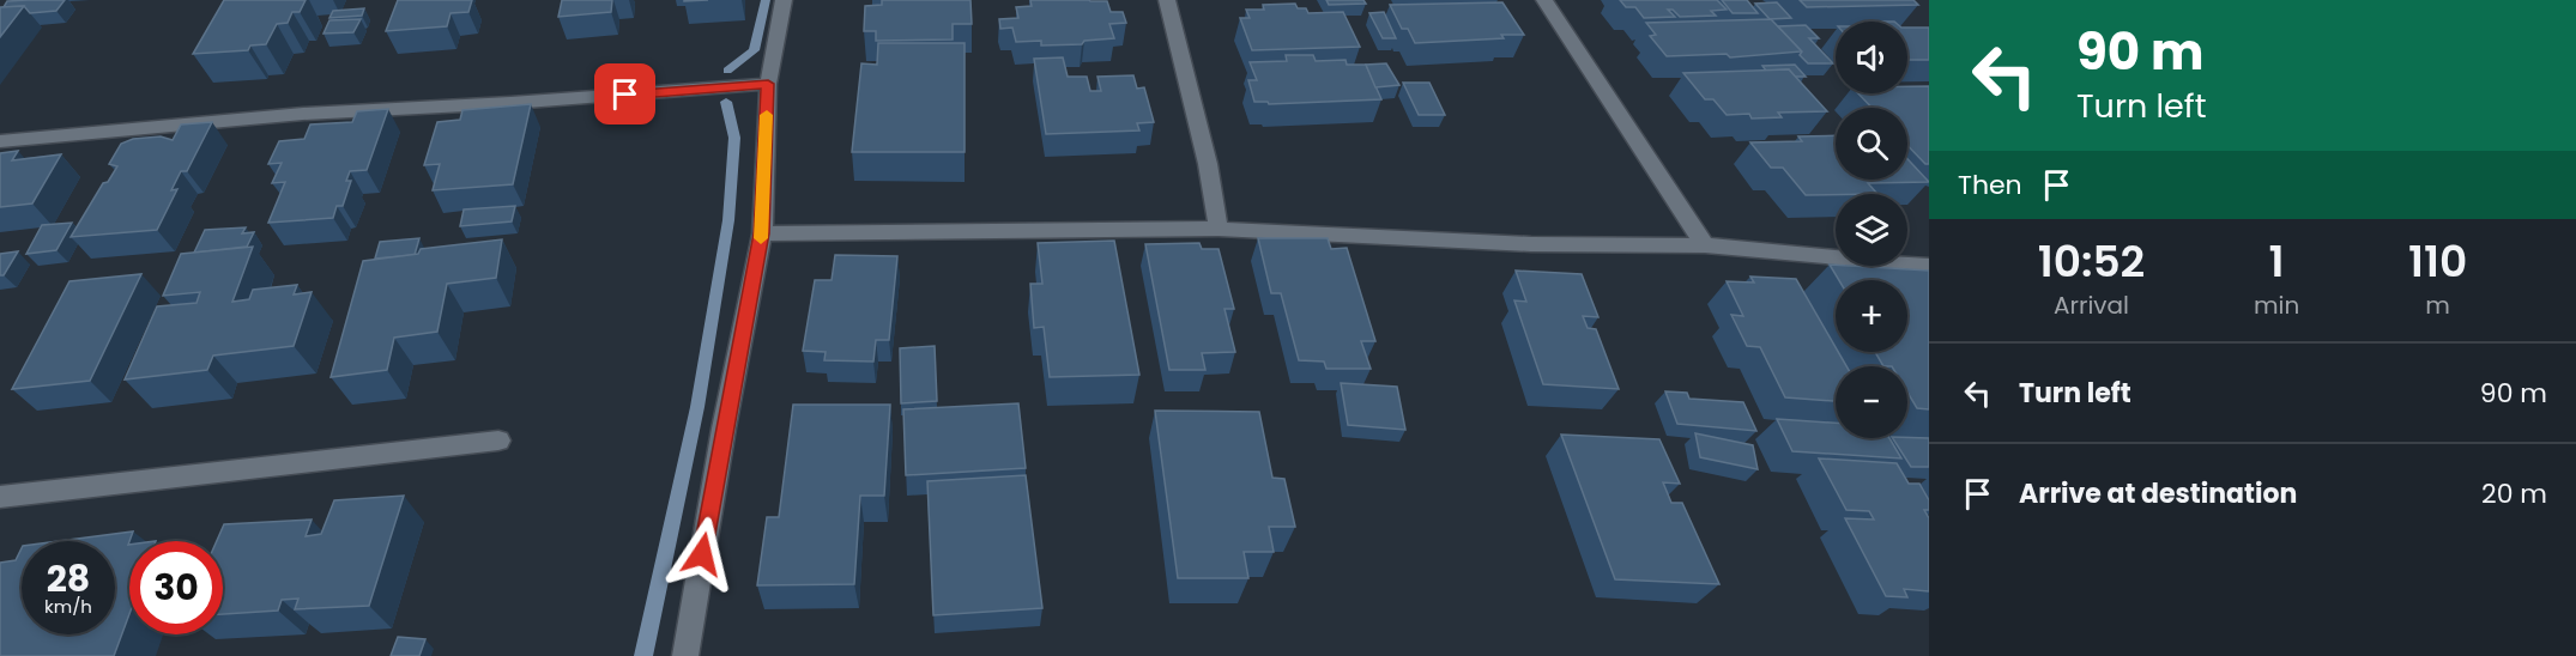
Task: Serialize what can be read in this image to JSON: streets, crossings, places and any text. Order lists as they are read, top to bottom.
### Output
{
  "page": {
    "turn": ["90 m", "Turn left"],
    "map_buttons": ["+", "−"],
    "then": "Then",
    "eta": [
      "10:52",
      "Arrival",
      "1",
      "min",
      "110",
      "m"
    ],
    "list": [
      {
        "name": "Turn left",
        "value": "90 m"
      },
      {
        "name": "Arrive at destination",
        "value": "20 m"
      }
    ],
    "speed": "28 km/h",
    "limit": "30"
  }
}
